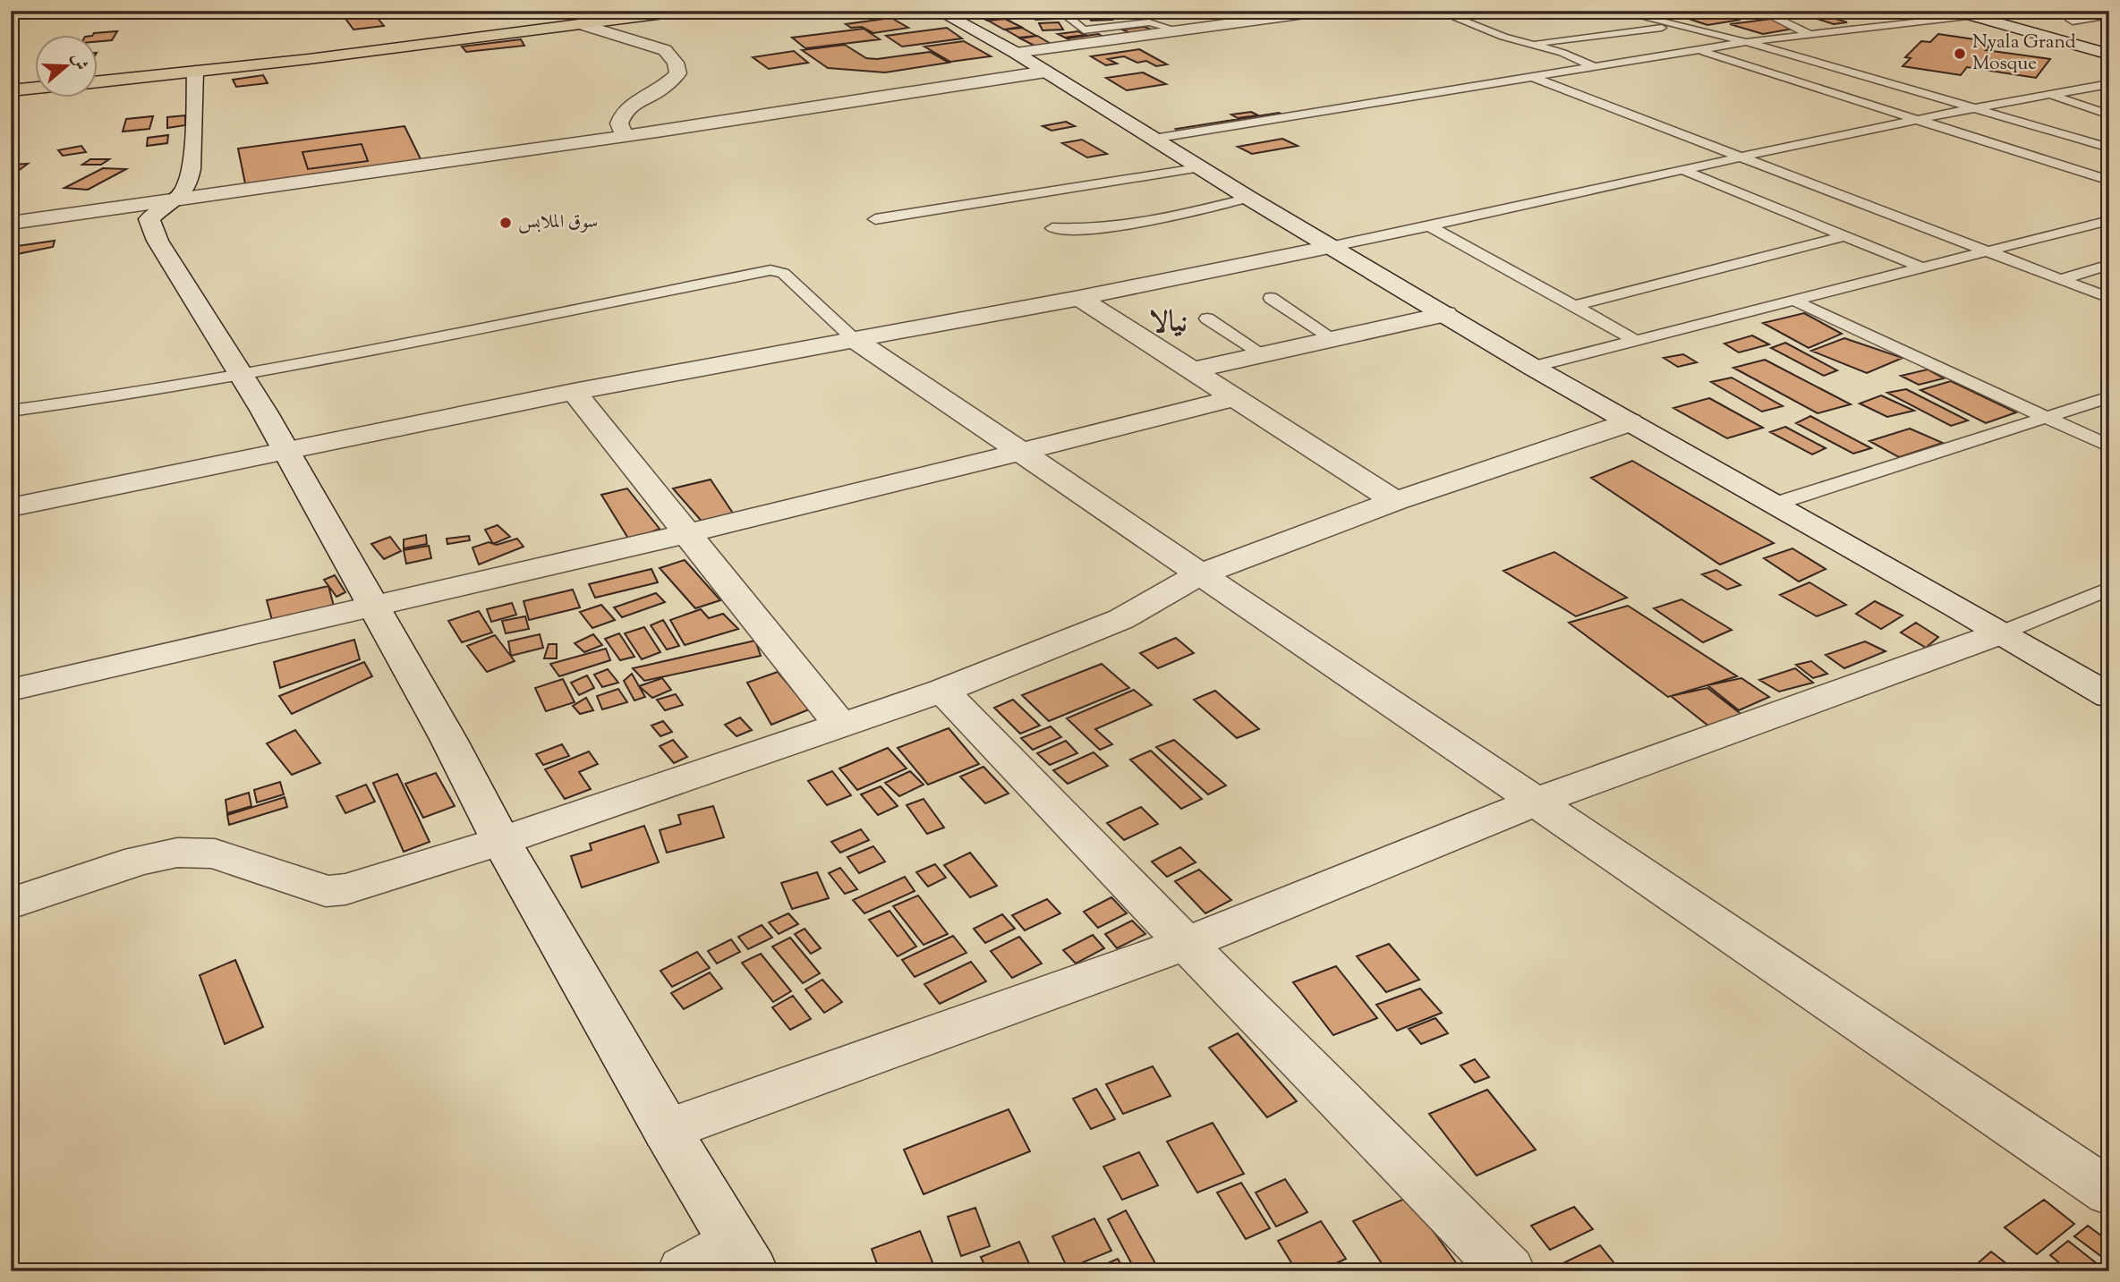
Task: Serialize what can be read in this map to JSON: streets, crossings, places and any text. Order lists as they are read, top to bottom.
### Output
{
  "districts": ["نيالا"],
  "places": ["Nyala Grand Mosque", "سوق الملابس"],
  "north": "right"
}
